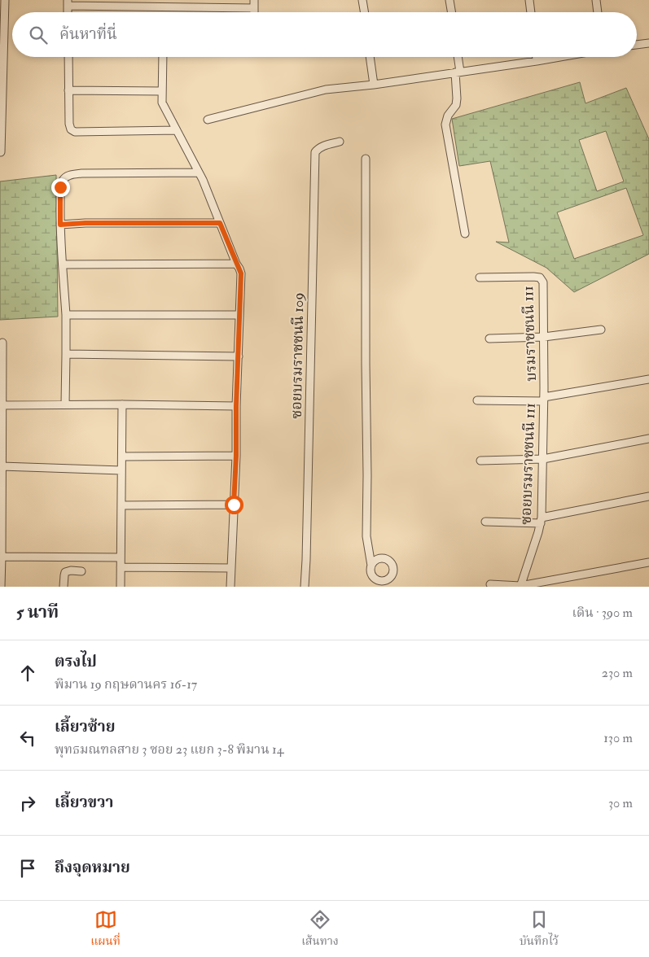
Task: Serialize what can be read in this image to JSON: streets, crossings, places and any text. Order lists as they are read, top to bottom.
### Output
{
  "streets": {
    "street": ["บรมราชชนนี 111", "ซอยบรมราชชนนี 109", "ซอยบรมราชชนนี 111"]
  },
  "crossings": [
    ["บรมราชชนนี 111", "ซอยบรมราชชนนี 111"]
  ],
  "page": {
    "search": "ค้นหาที่นี่",
    "heading": ["5 นาที", "เดิน · 390 m"],
    "list": [
      ["ตรงไป", "พิมาน 19 กฤษดานคร 16-17", "230 m"],
      ["เลี้ยวซ้าย", "พุทธมณฑลสาย 3 ซอย 23 แยก 3-8 พิมาน 14", "130 m"],
      ["เลี้ยวขวา", "30 m"],
      "ถึงจุดหมาย"
    ],
    "nav": ["แผนที่", "เส้นทาง", "บันทึกไว้"]
  }
}
